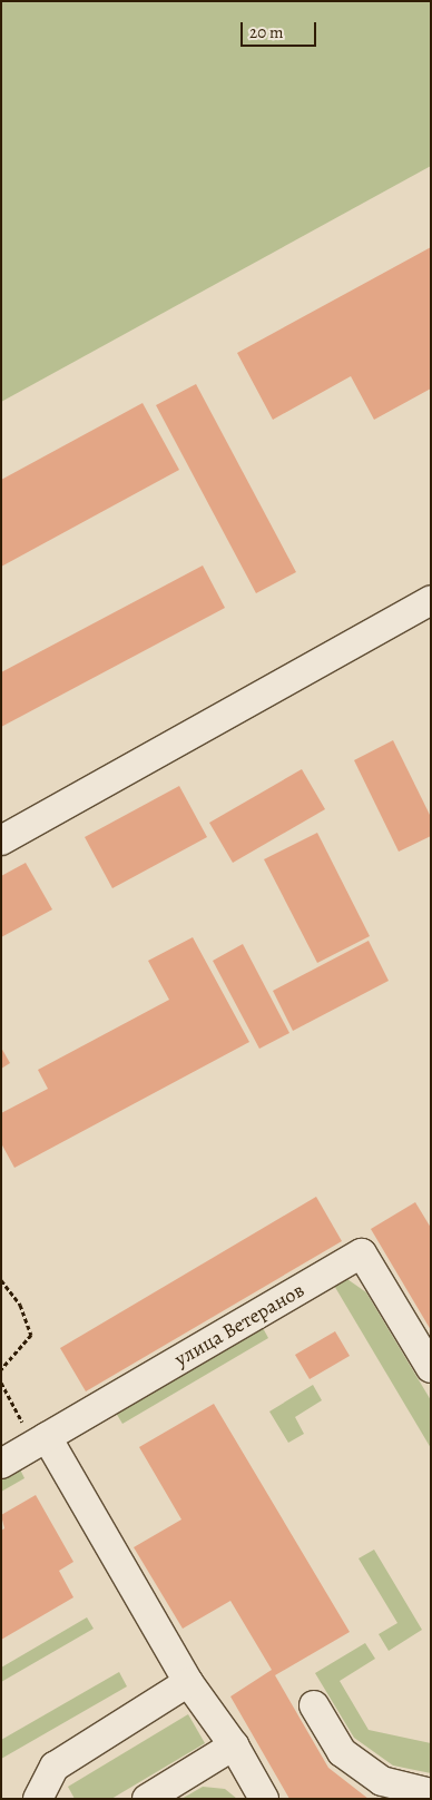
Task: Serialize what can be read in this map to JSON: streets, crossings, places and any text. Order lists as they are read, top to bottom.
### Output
{
  "streets": {
    "street": ["улица Ветеранов"]
  },
  "scale_bar": "20 m"
}
